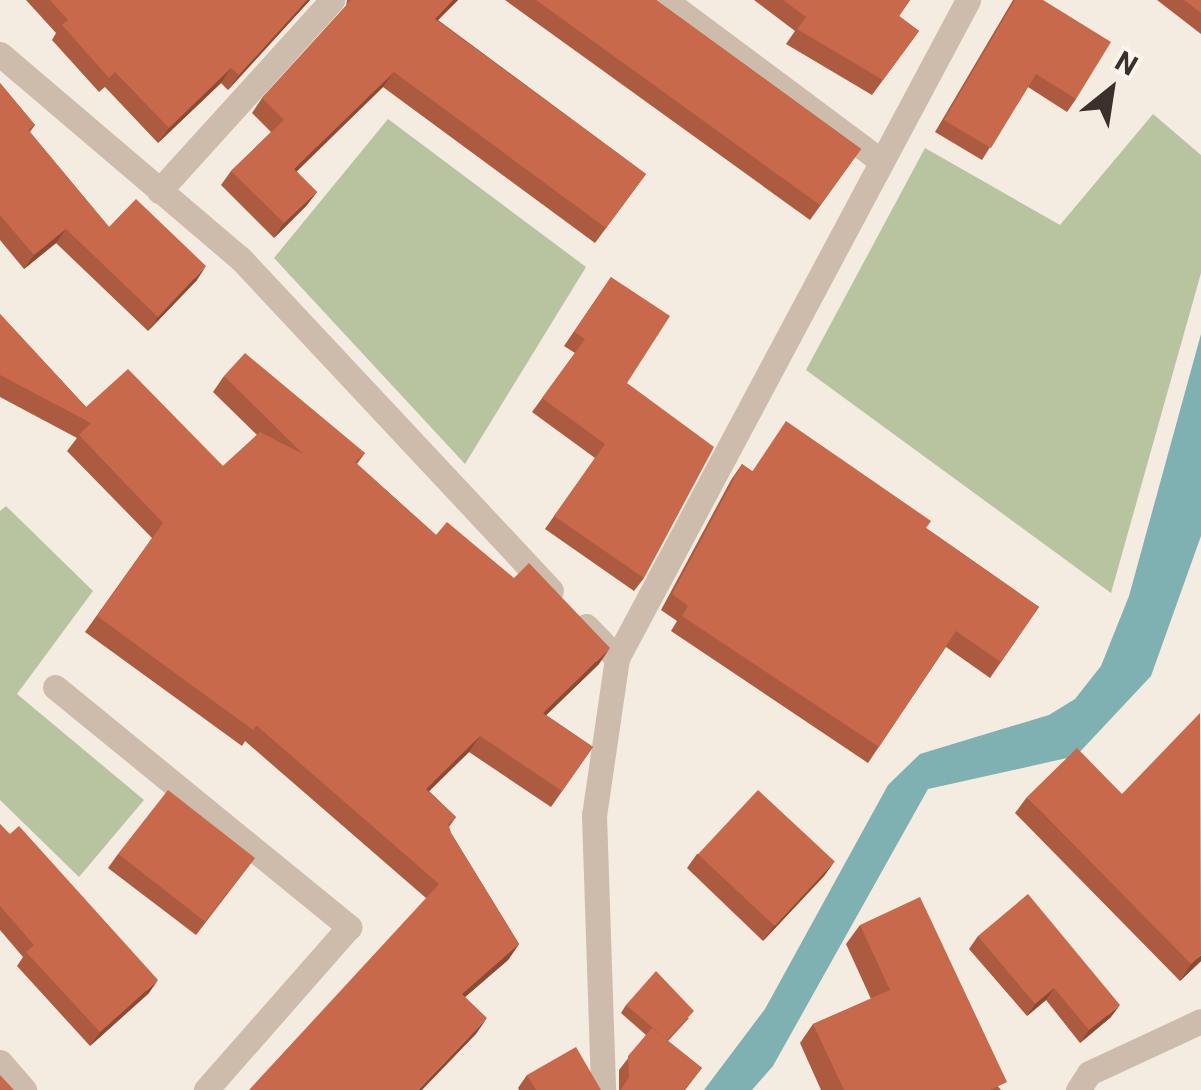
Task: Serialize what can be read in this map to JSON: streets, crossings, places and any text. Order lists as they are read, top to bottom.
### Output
{
  "north": "top right"
}
